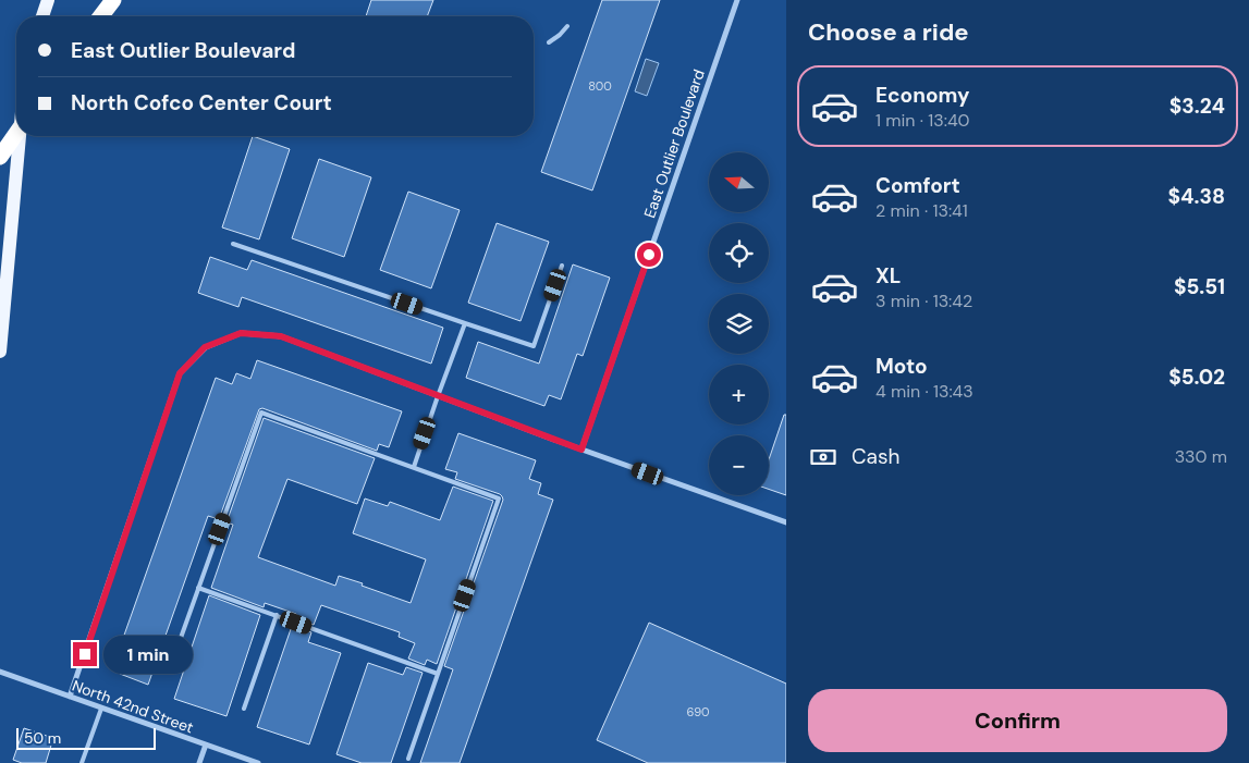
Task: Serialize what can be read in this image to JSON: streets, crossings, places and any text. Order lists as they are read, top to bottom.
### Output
{
  "streets": {
    "street": ["East Outlier Boulevard", "North 42nd Street"]
  },
  "house_numbers": ["800", "690"],
  "scale_bar": "50 m",
  "north": "left",
  "page": {
    "heading": "Choose a ride",
    "banner": ["East Outlier Boulevard", "North Cofco Center Court"],
    "list": [
      {
        "name": "Economy",
        "note": "1 min · 13:40",
        "value": "$3.24"
      },
      {
        "name": "Comfort",
        "note": "2 min · 13:41",
        "value": "$4.38"
      },
      {
        "name": "XL",
        "note": "3 min · 13:42",
        "value": "$5.51"
      },
      {
        "name": "Moto",
        "note": "4 min · 13:43",
        "value": "$5.02"
      }
    ],
    "map_buttons": ["+", "−"],
    "pay": ["Cash", "330 m"],
    "bubble": "1 min",
    "buttons": "Confirm",
    "scale": "50 m"
  }
}
